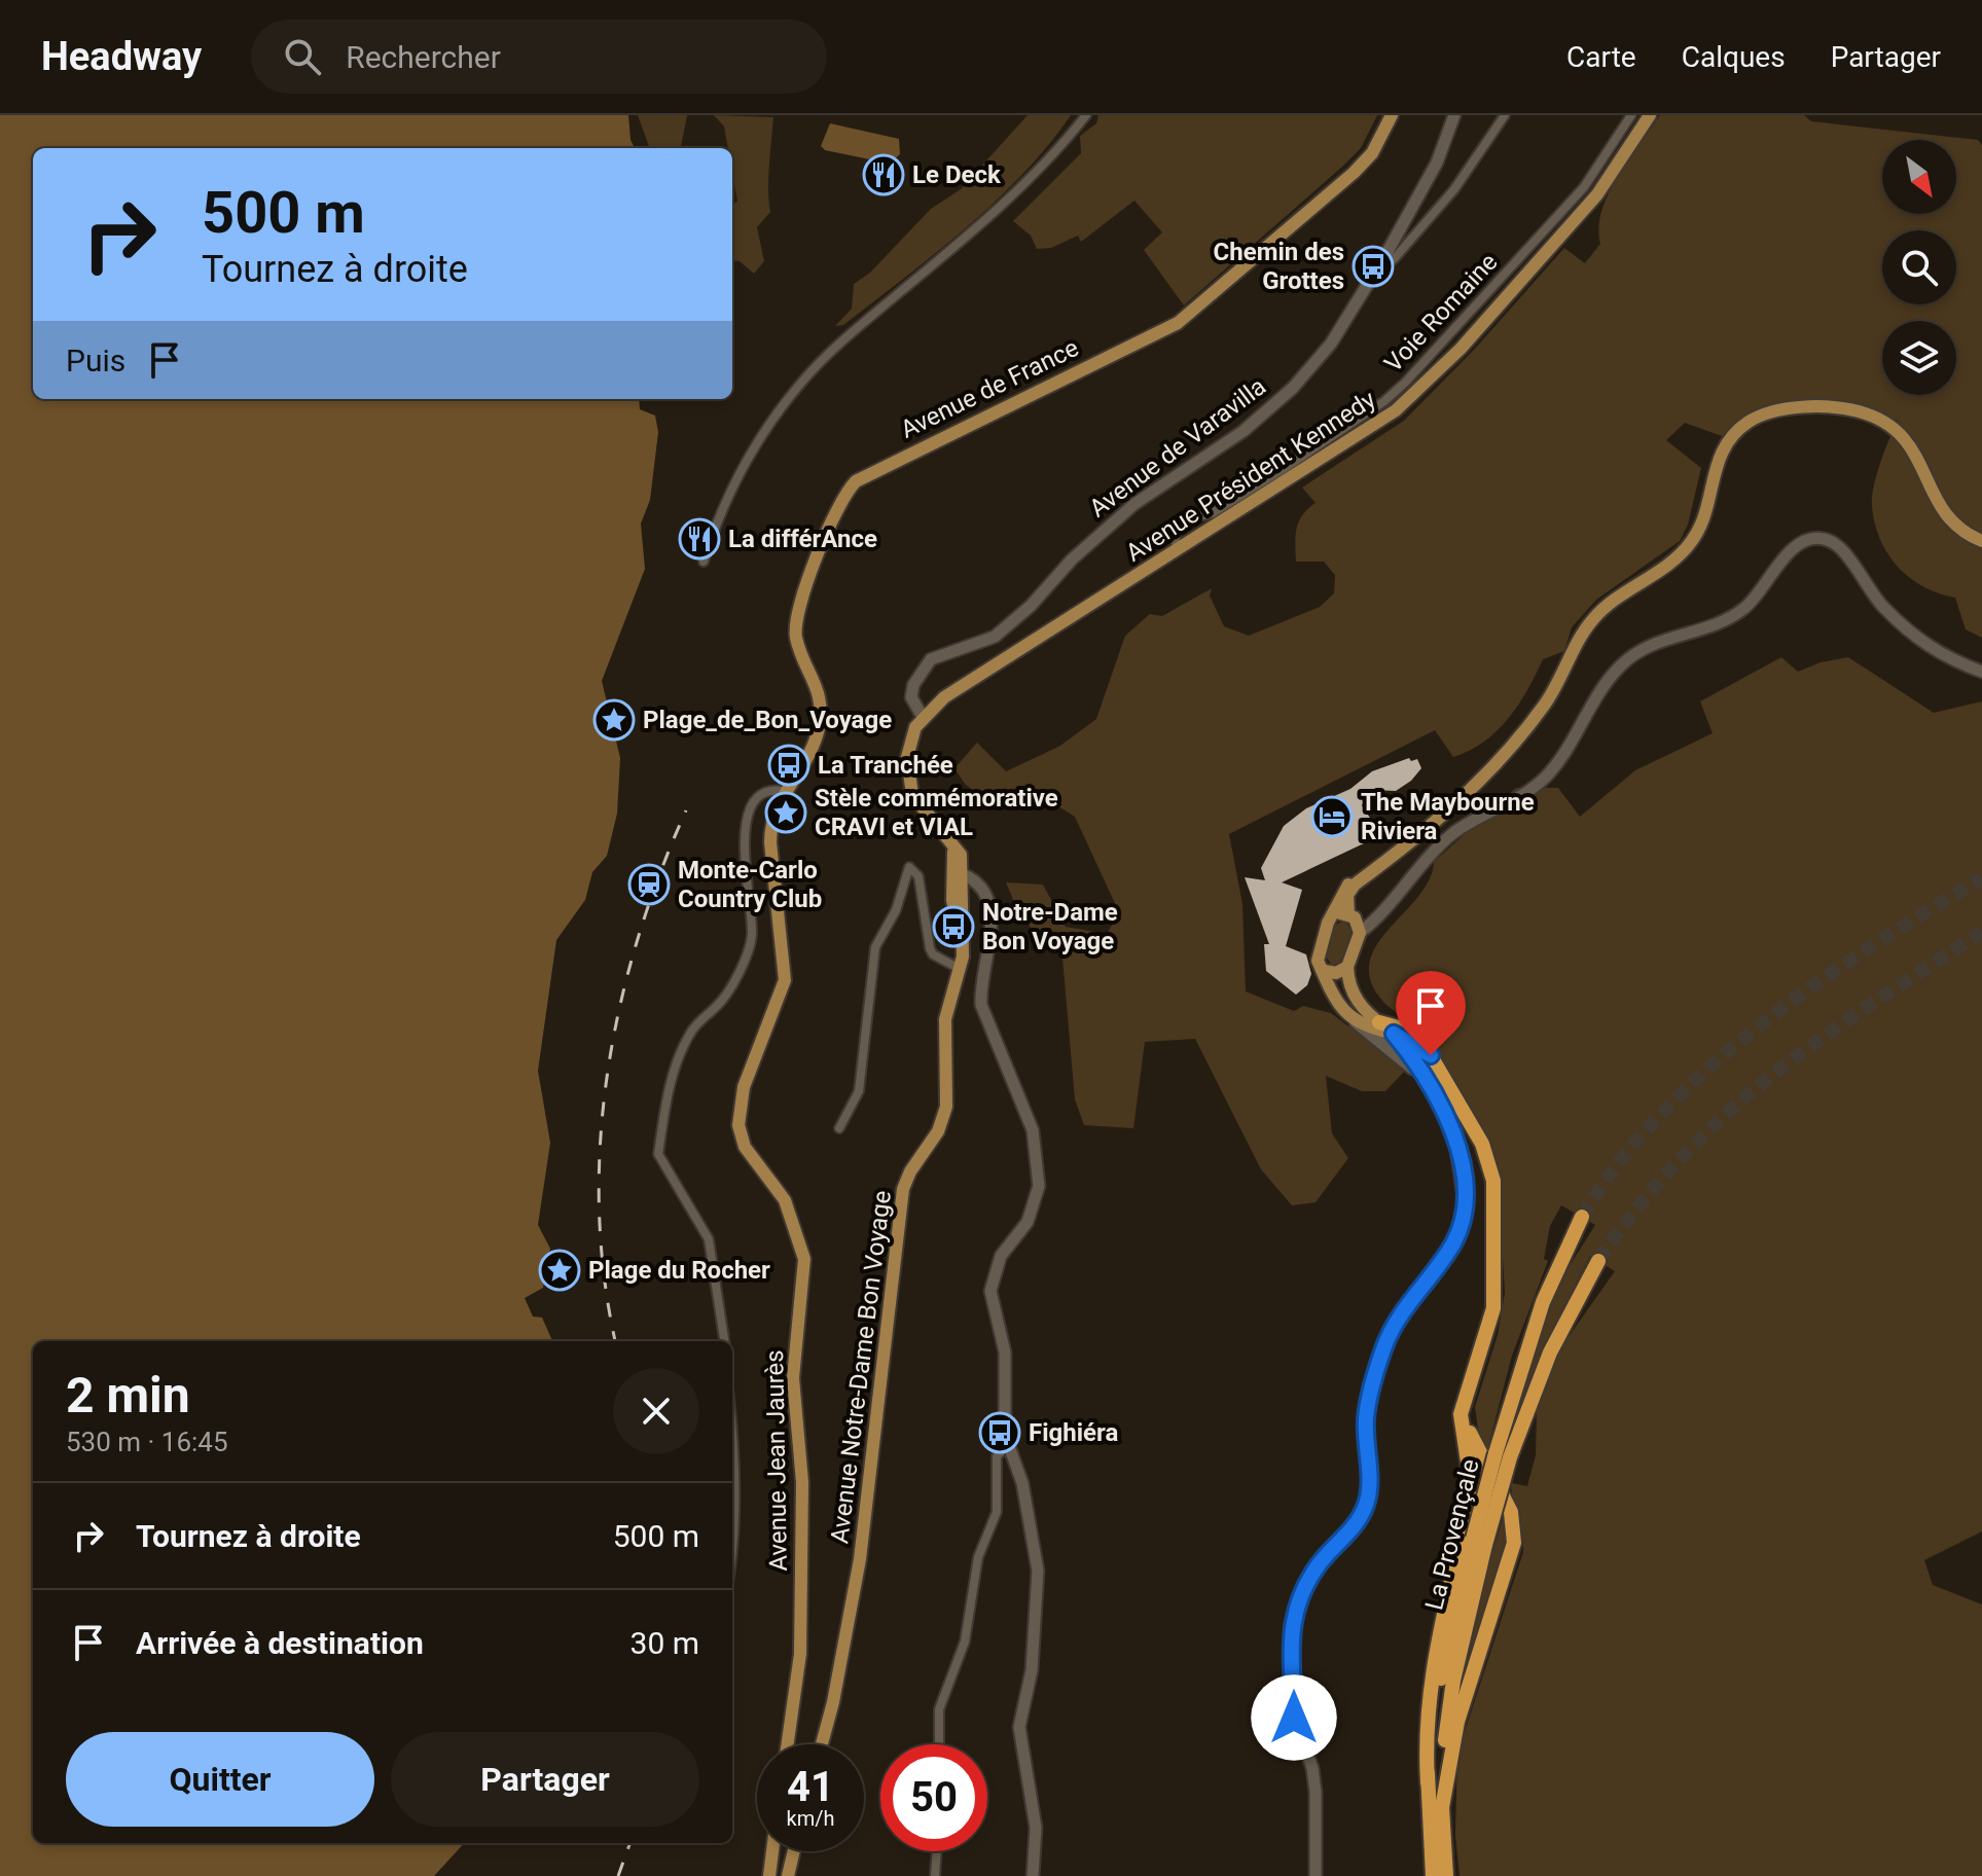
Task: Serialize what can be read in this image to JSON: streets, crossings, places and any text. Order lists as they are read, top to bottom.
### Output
{
  "streets": {
    "highway": ["La Provençale"],
    "main road": [
      "Avenue de France",
      "Avenue de Varavilla",
      "Avenue Président Kennedy",
      "Avenue Notre-Dame Bon Voyage",
      "Avenue Jean Jaurès"
    ],
    "street": ["Voie Romaine"]
  },
  "crossings": [
    ["Voie Romaine", "Avenue Président Kennedy"],
    ["Avenue de France", "Avenue Jean Jaurès"],
    ["Avenue de Varavilla", "Avenue Président Kennedy"],
    ["Avenue de Varavilla", "Avenue Notre-Dame Bon Voyage"],
    ["Avenue Président Kennedy", "Avenue Notre-Dame Bon Voyage"]
  ],
  "places": {
    "restaurant": ["Le Deck", "La différAnce"],
    "bus stop": [
      "Chemin des Grottes",
      "La Tranchée",
      "Notre-Dame Bon Voyage",
      "Fighiéra"
    ],
    "place": ["Plage_de_Bon_Voyage", "Stèle commémorative CRAVI et VIAL", "Plage du Rocher"],
    "hotel": ["The Maybourne Riviera"],
    "station": ["Monte-Carlo Country Club"]
  },
  "north": "bottom right",
  "page": {
    "header": "Headway",
    "search": "Rechercher",
    "nav": ["Carte", "Calques", "Partager"],
    "turn": ["500 m", "Tournez à droite"],
    "then": "Puis",
    "heading": ["2 min", "530 m · 16:45"],
    "list": [
      {
        "name": "Tournez à droite",
        "value": "500 m"
      },
      {
        "name": "Arrivée à destination",
        "value": "30 m"
      }
    ],
    "buttons": ["Quitter", "Partager"],
    "speed": "41 km/h",
    "limit": "50"
  }
}
